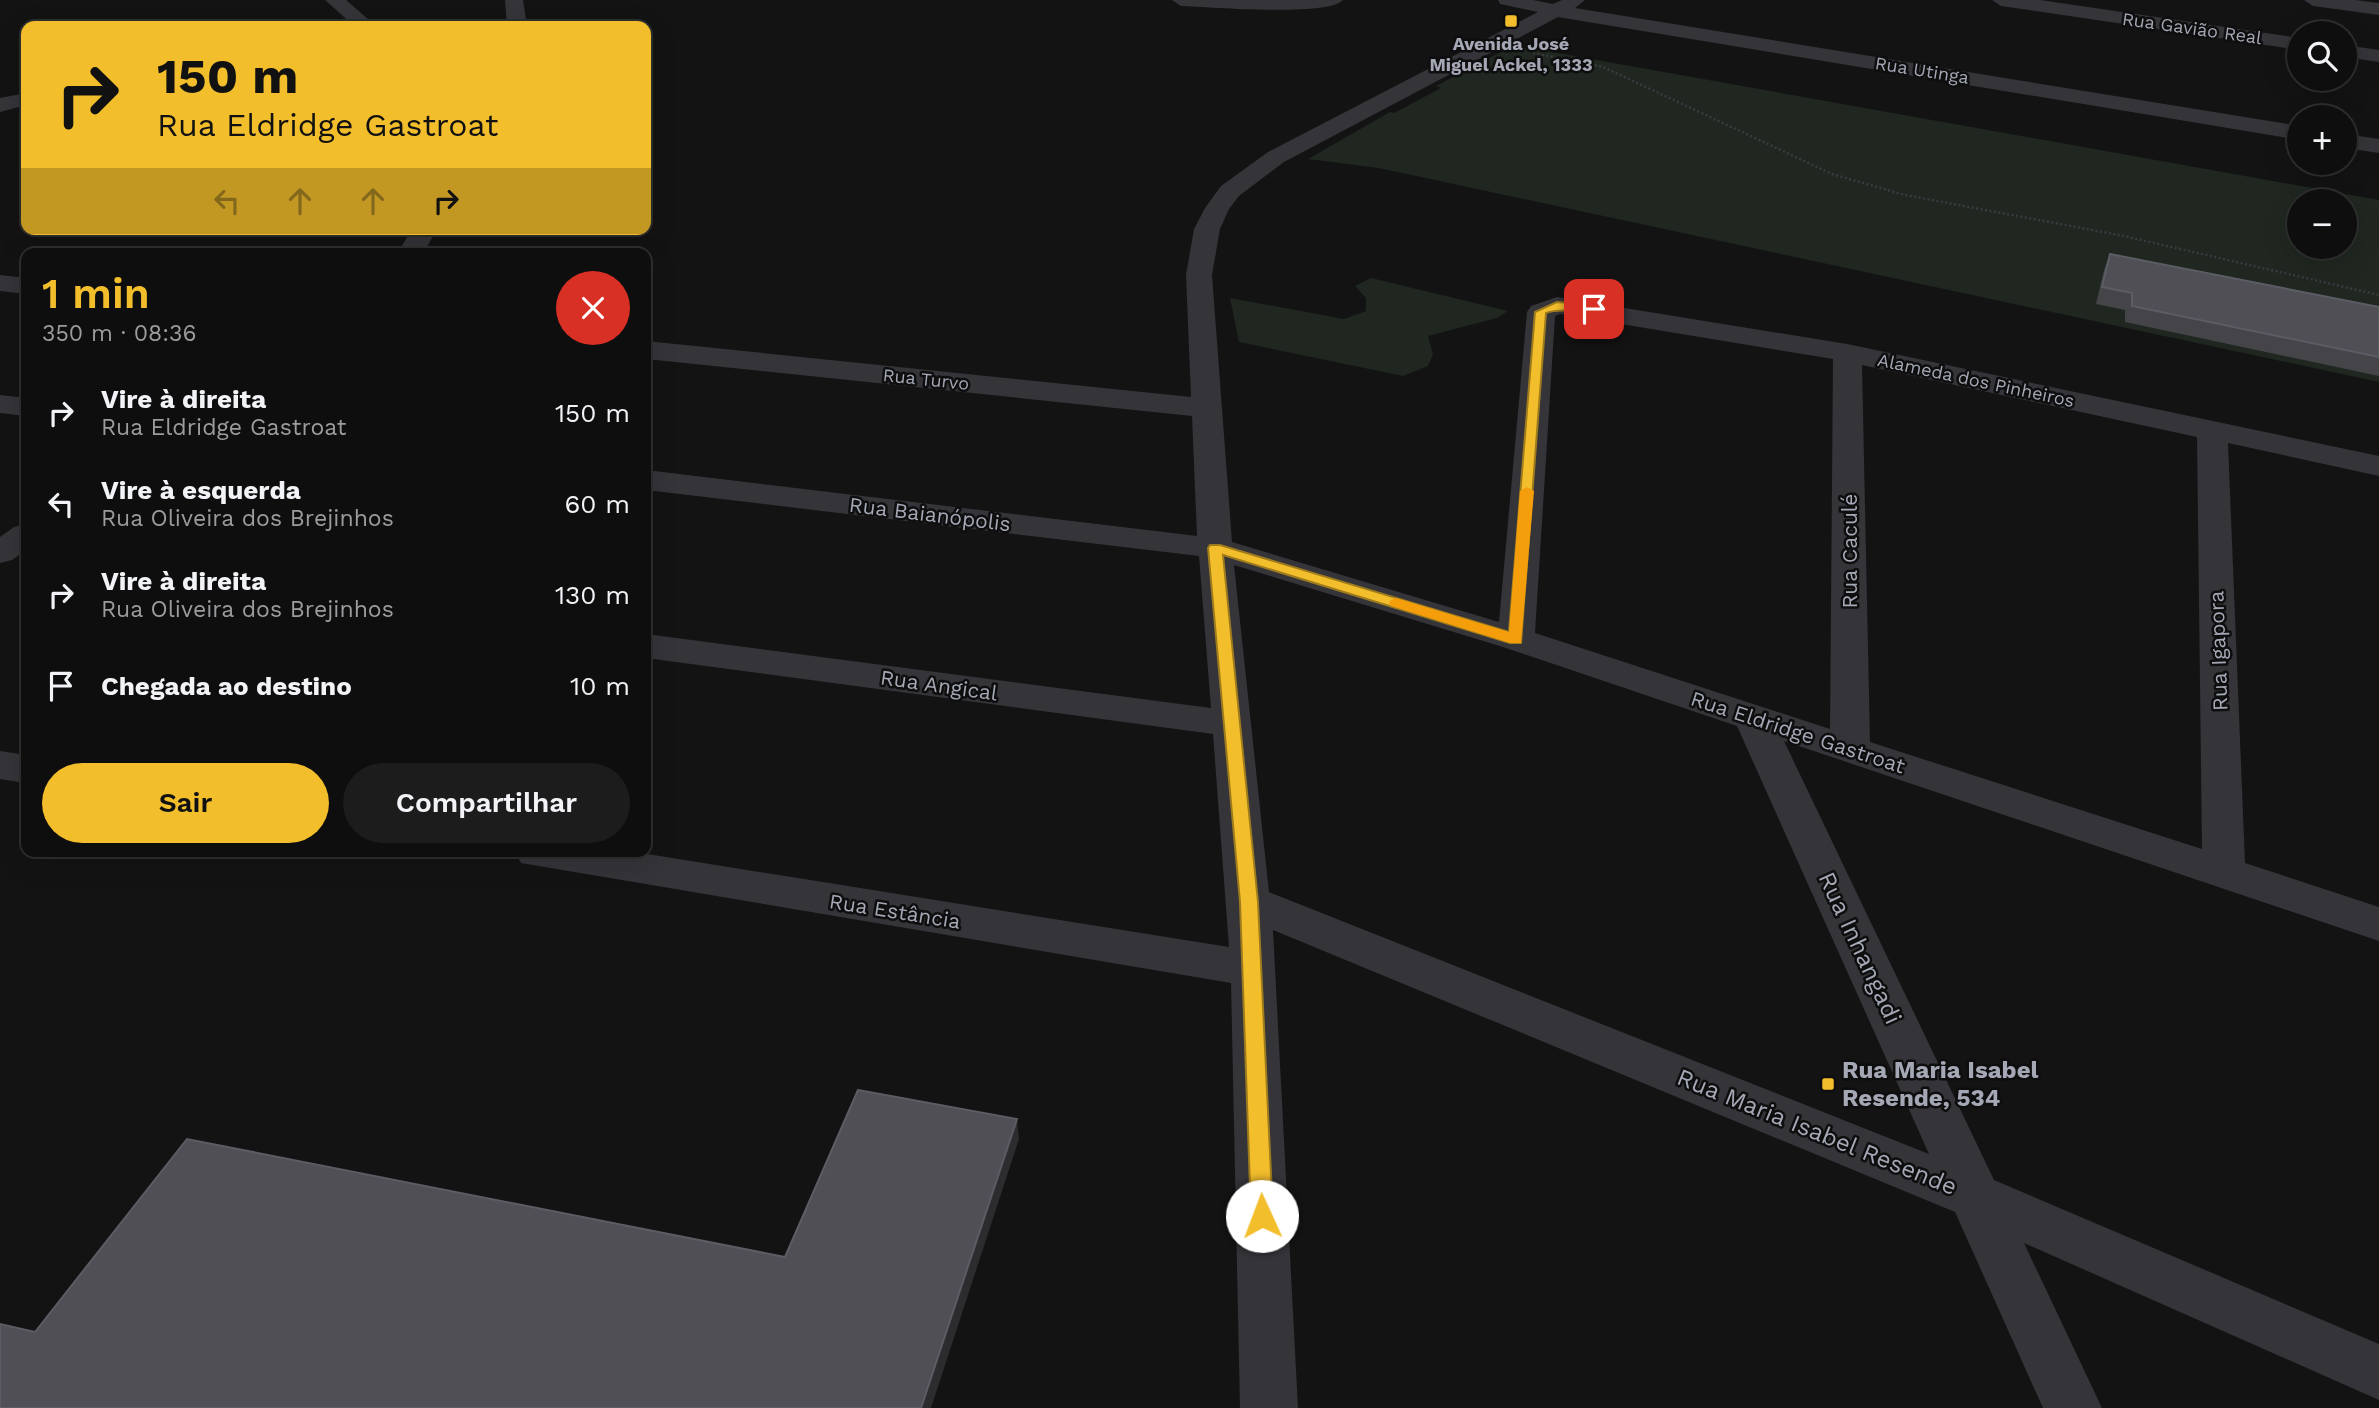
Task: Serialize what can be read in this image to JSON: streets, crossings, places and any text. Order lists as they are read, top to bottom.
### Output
{
  "streets": {
    "street": [
      "Rua Gavião Real",
      "Rua Utinga",
      "Rua Turvo",
      "Alameda dos Pinheiros",
      "Rua Baianópolis",
      "Rua Caculé",
      "Rua Igapora",
      "Rua Angical",
      "Rua Eldridge Gastroat",
      "Rua Estância",
      "Rua Inhangadi",
      "Rua Maria Isabel Resende"
    ]
  },
  "crossings": [
    ["Alameda dos Pinheiros", "Rua Caculé"],
    ["Alameda dos Pinheiros", "Rua Igapora"],
    ["Alameda dos Pinheiros", "Rua Eldridge Gastroat"],
    ["Rua Baianópolis", "Rua Eldridge Gastroat"],
    ["Rua Caculé", "Rua Eldridge Gastroat"],
    ["Rua Igapora", "Rua Eldridge Gastroat"],
    ["Rua Eldridge Gastroat", "Rua Inhangadi"],
    ["Rua Inhangadi", "Rua Maria Isabel Resende"]
  ],
  "places": {
    "transit": ["Avenida José Miguel Ackel, 1333", "Rua Maria Isabel Resende, 534"]
  },
  "page": {
    "map_buttons": ["+", "−"],
    "turn": ["150 m", "Rua Eldridge Gastroat"],
    "heading": ["1 min", "350 m · 08:36"],
    "list": [
      {
        "name": "Vire à direita",
        "note": "Rua Eldridge Gastroat",
        "value": "150 m"
      },
      {
        "name": "Vire à esquerda",
        "note": "Rua Oliveira dos Brejinhos",
        "value": "60 m"
      },
      {
        "name": "Vire à direita",
        "note": "Rua Oliveira dos Brejinhos",
        "value": "130 m"
      },
      {
        "name": "Chegada ao destino",
        "value": "10 m"
      }
    ],
    "buttons": ["Sair", "Compartilhar"]
  }
}
